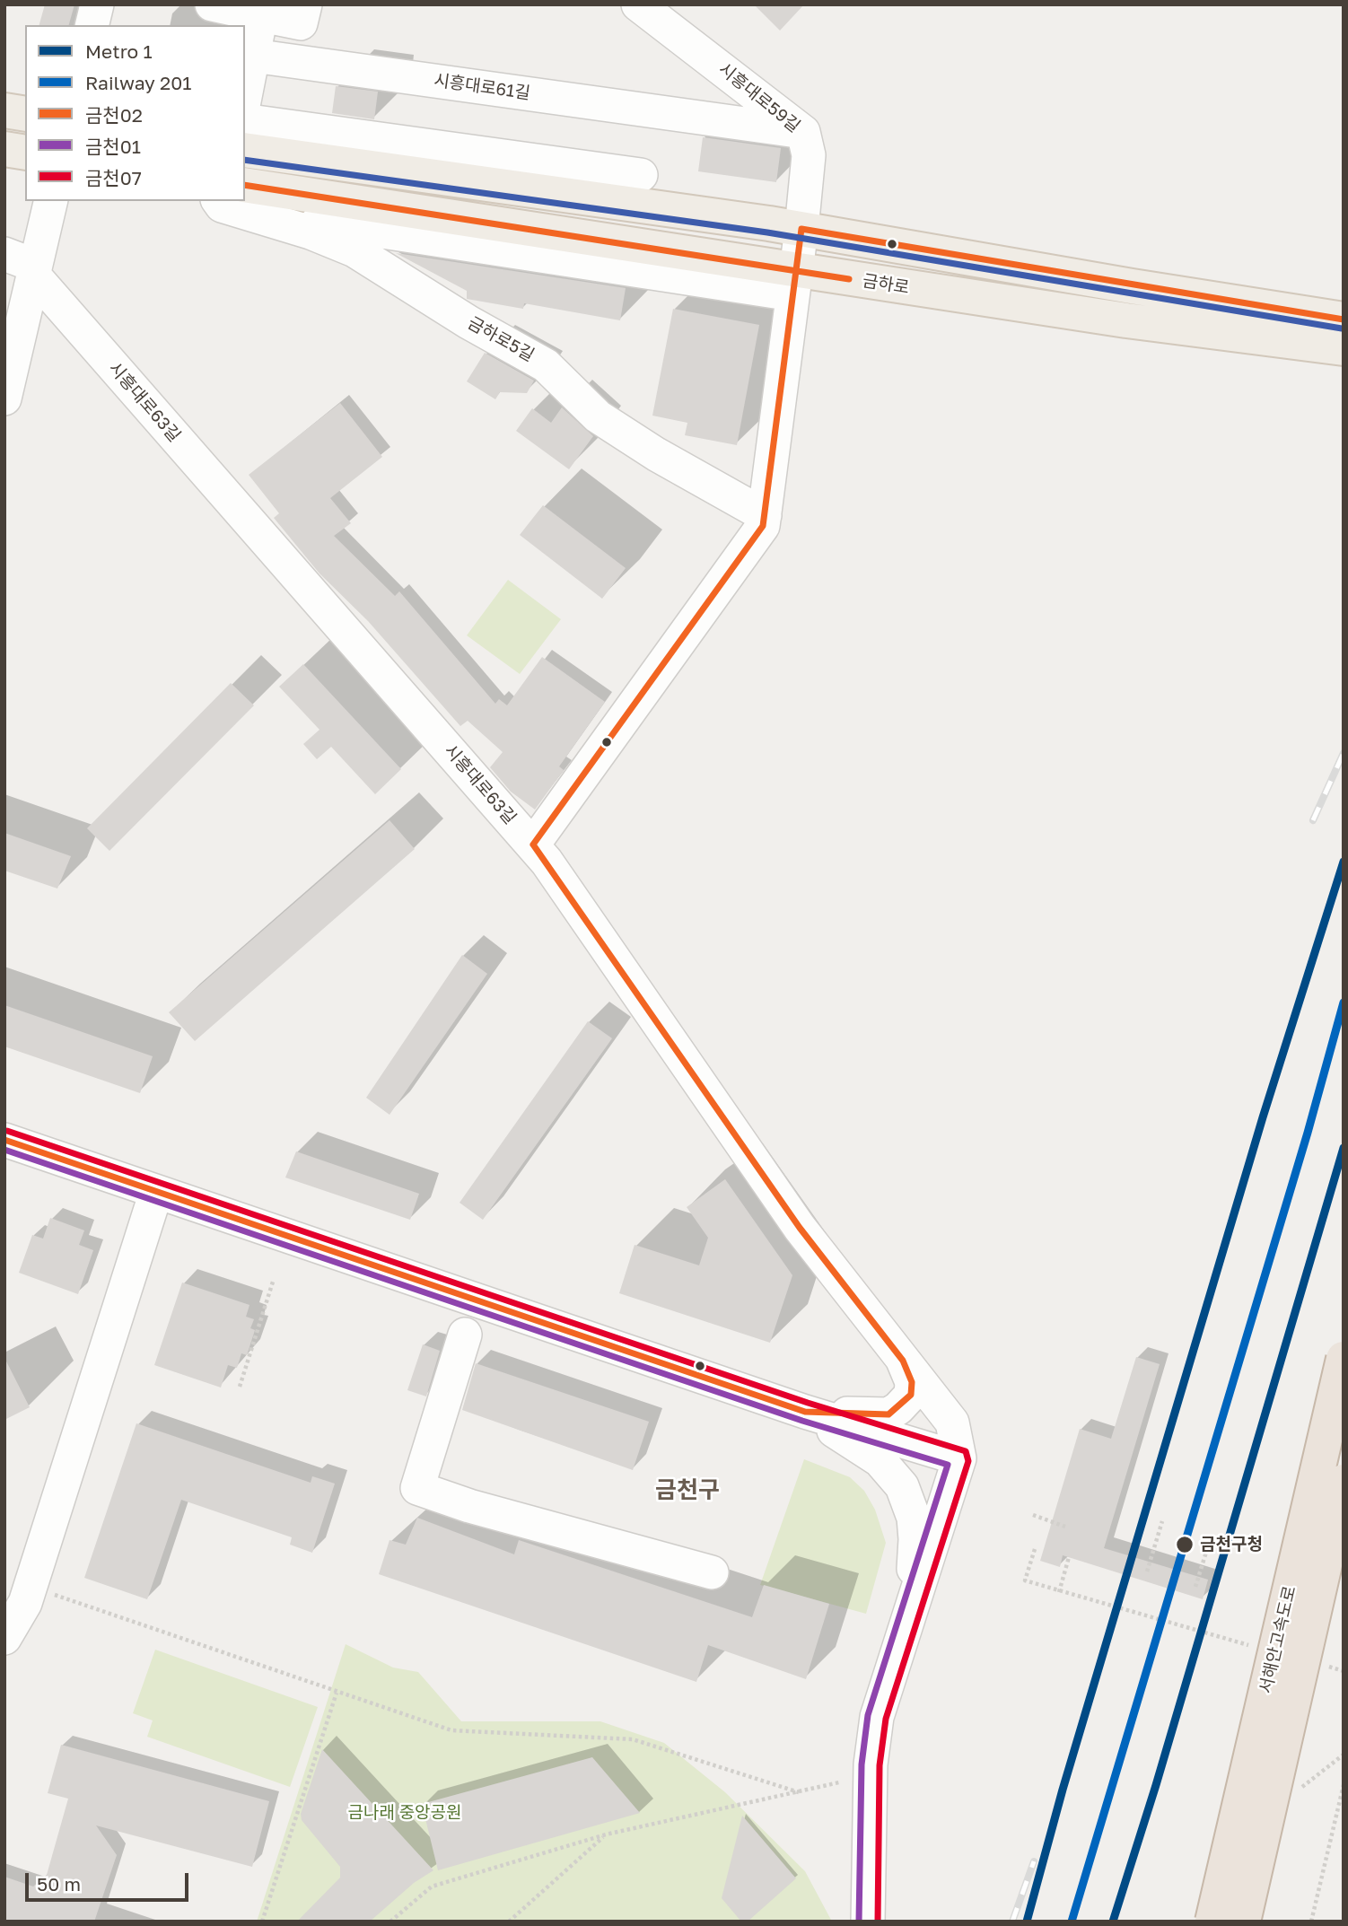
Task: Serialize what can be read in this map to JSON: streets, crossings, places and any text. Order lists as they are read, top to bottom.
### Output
{
  "streets": {
    "highway": ["서해안고속도로"],
    "main road": ["금하로"],
    "street": [
      "시흥대로61길",
      "시흥대로59길",
      "금하로5길",
      "시흥대로63길"
    ]
  },
  "crossings": [
    ["시흥대로61길", "시흥대로59길"],
    ["시흥대로59길", "금하로"],
    ["시흥대로59길", "금하로5길"],
    ["시흥대로59길", "시흥대로63길"],
    ["금하로", "금하로5길"]
  ],
  "districts": ["금천구"],
  "parks": ["금나래 중앙공원"],
  "places": ["금천구청"],
  "lines": [
    "transit line 금천02",
    "metro line 1",
    "rail line 201",
    "transit line 금천07",
    "transit line 금천01"
  ],
  "legend": [
    "Metro 1",
    "Railway 201",
    "금천02",
    "금천01",
    "금천07"
  ],
  "scale_bar": "50 m"
}
